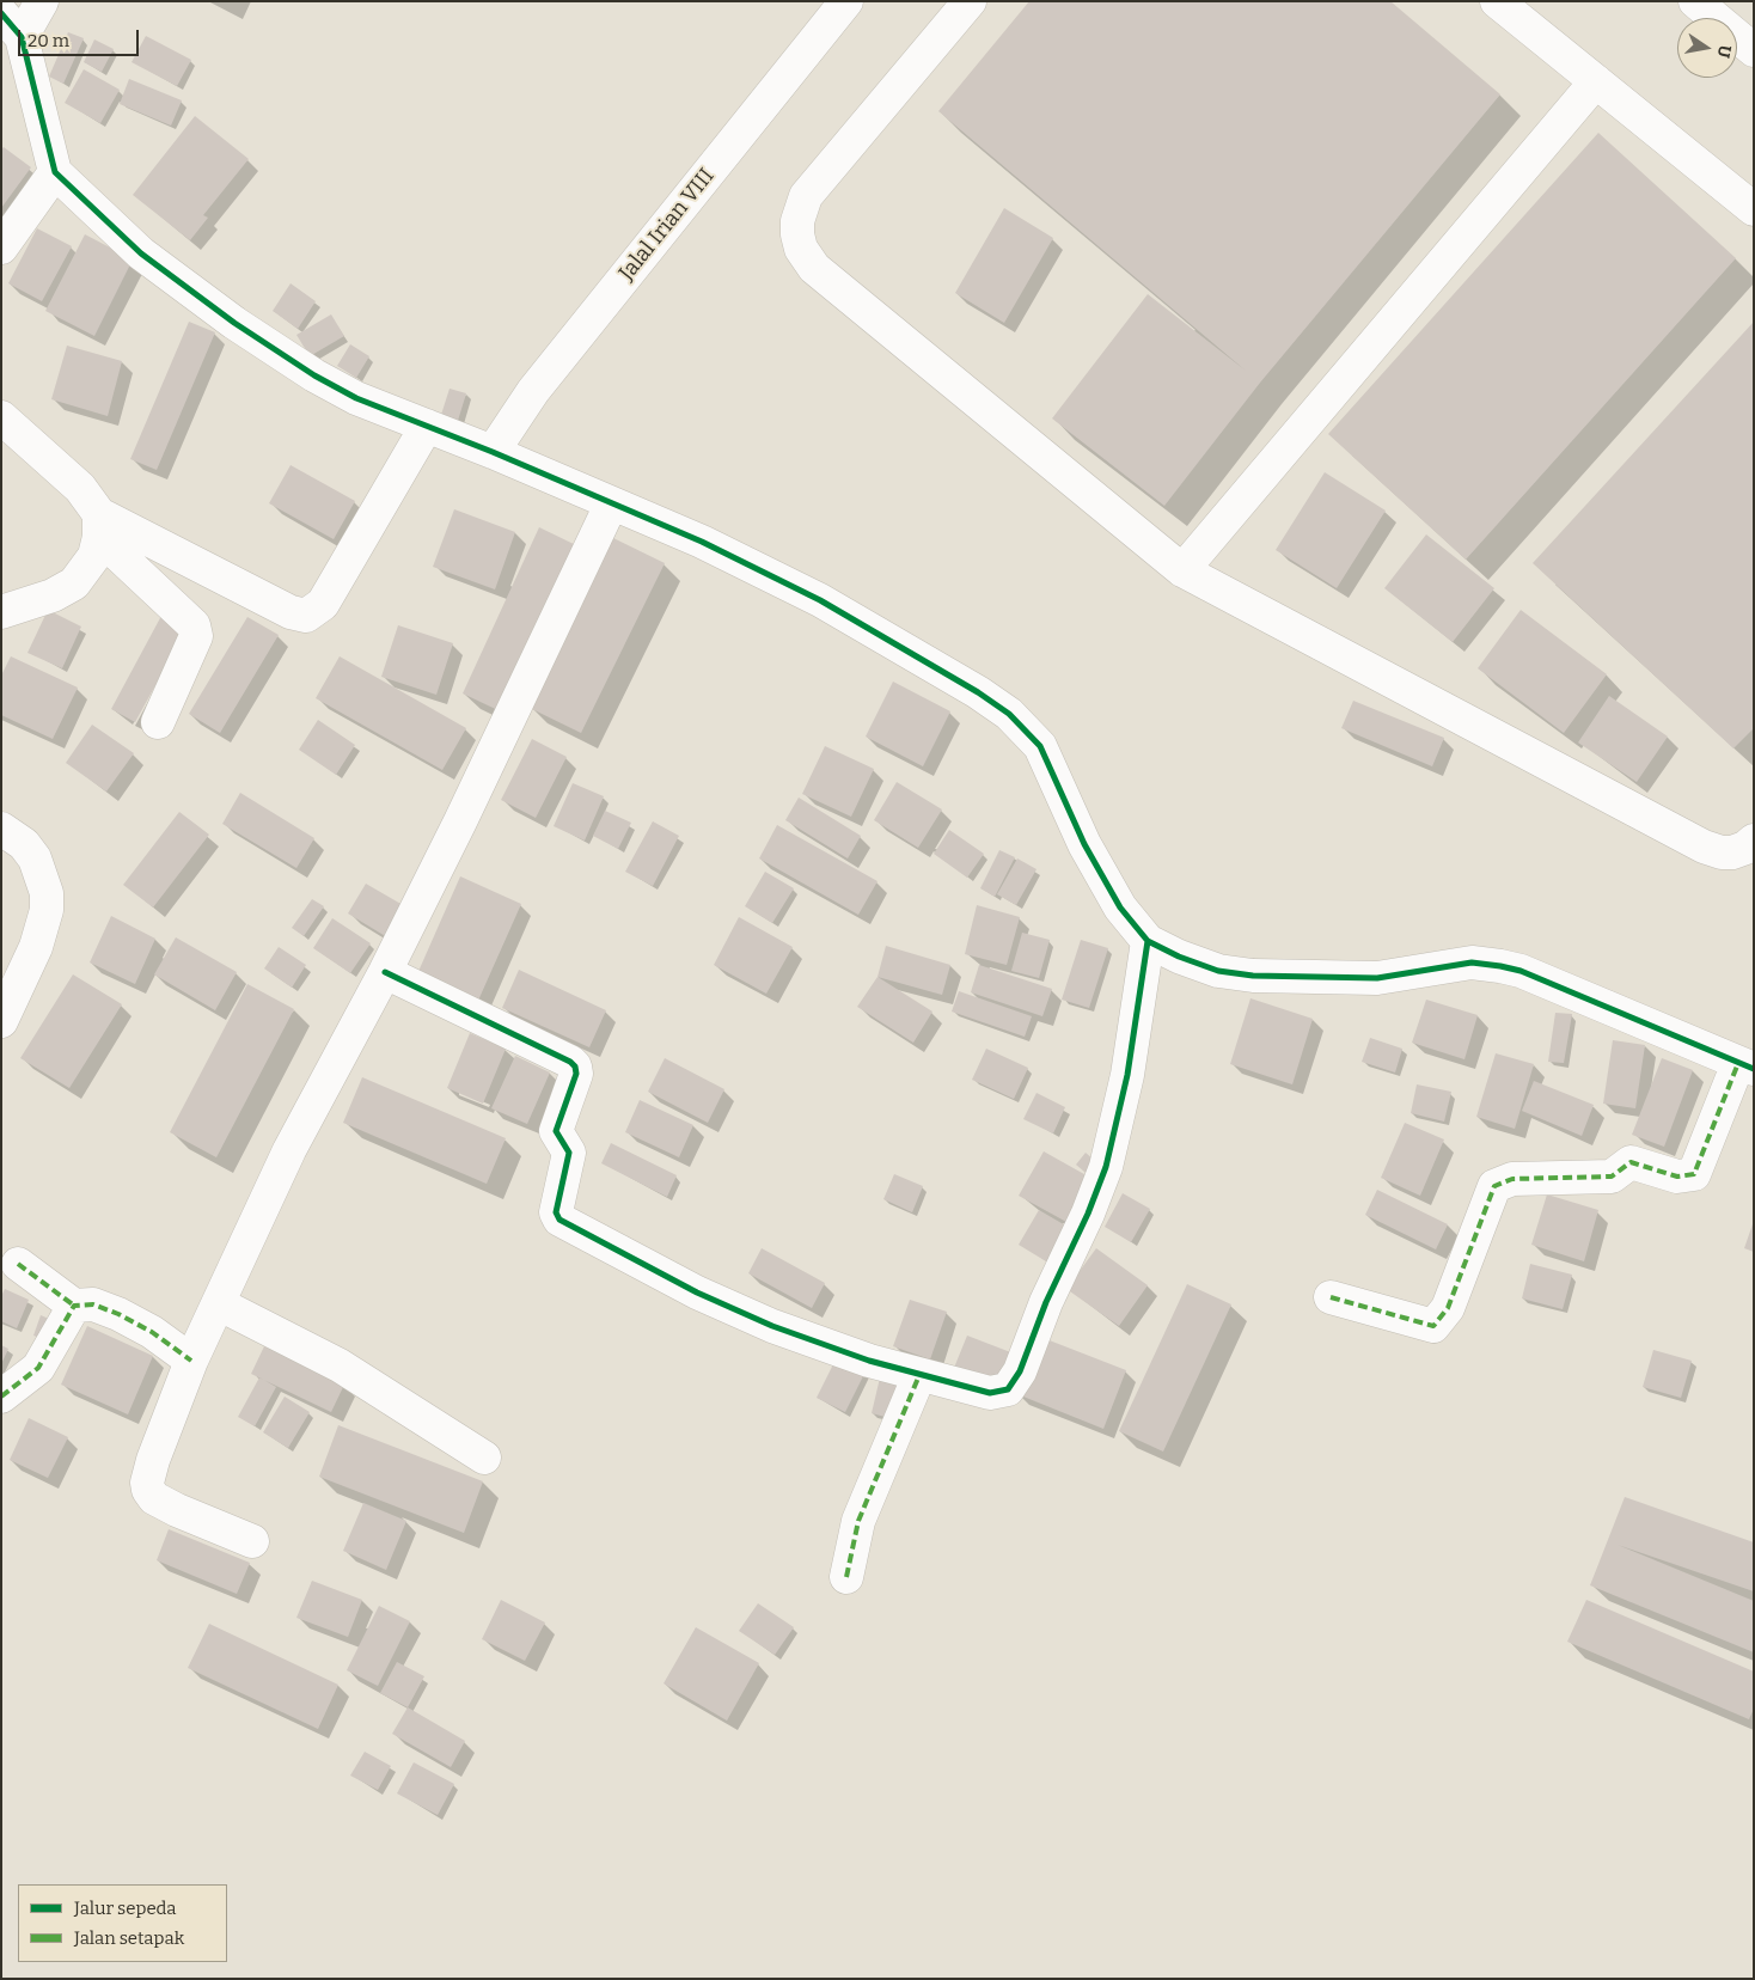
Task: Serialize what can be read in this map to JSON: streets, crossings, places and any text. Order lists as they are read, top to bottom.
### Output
{
  "streets": {
    "street": ["Jalal Irian VIII"]
  },
  "legend": ["Jalur sepeda", "Jalan setapak"],
  "scale_bar": "20 m",
  "north": "right"
}
